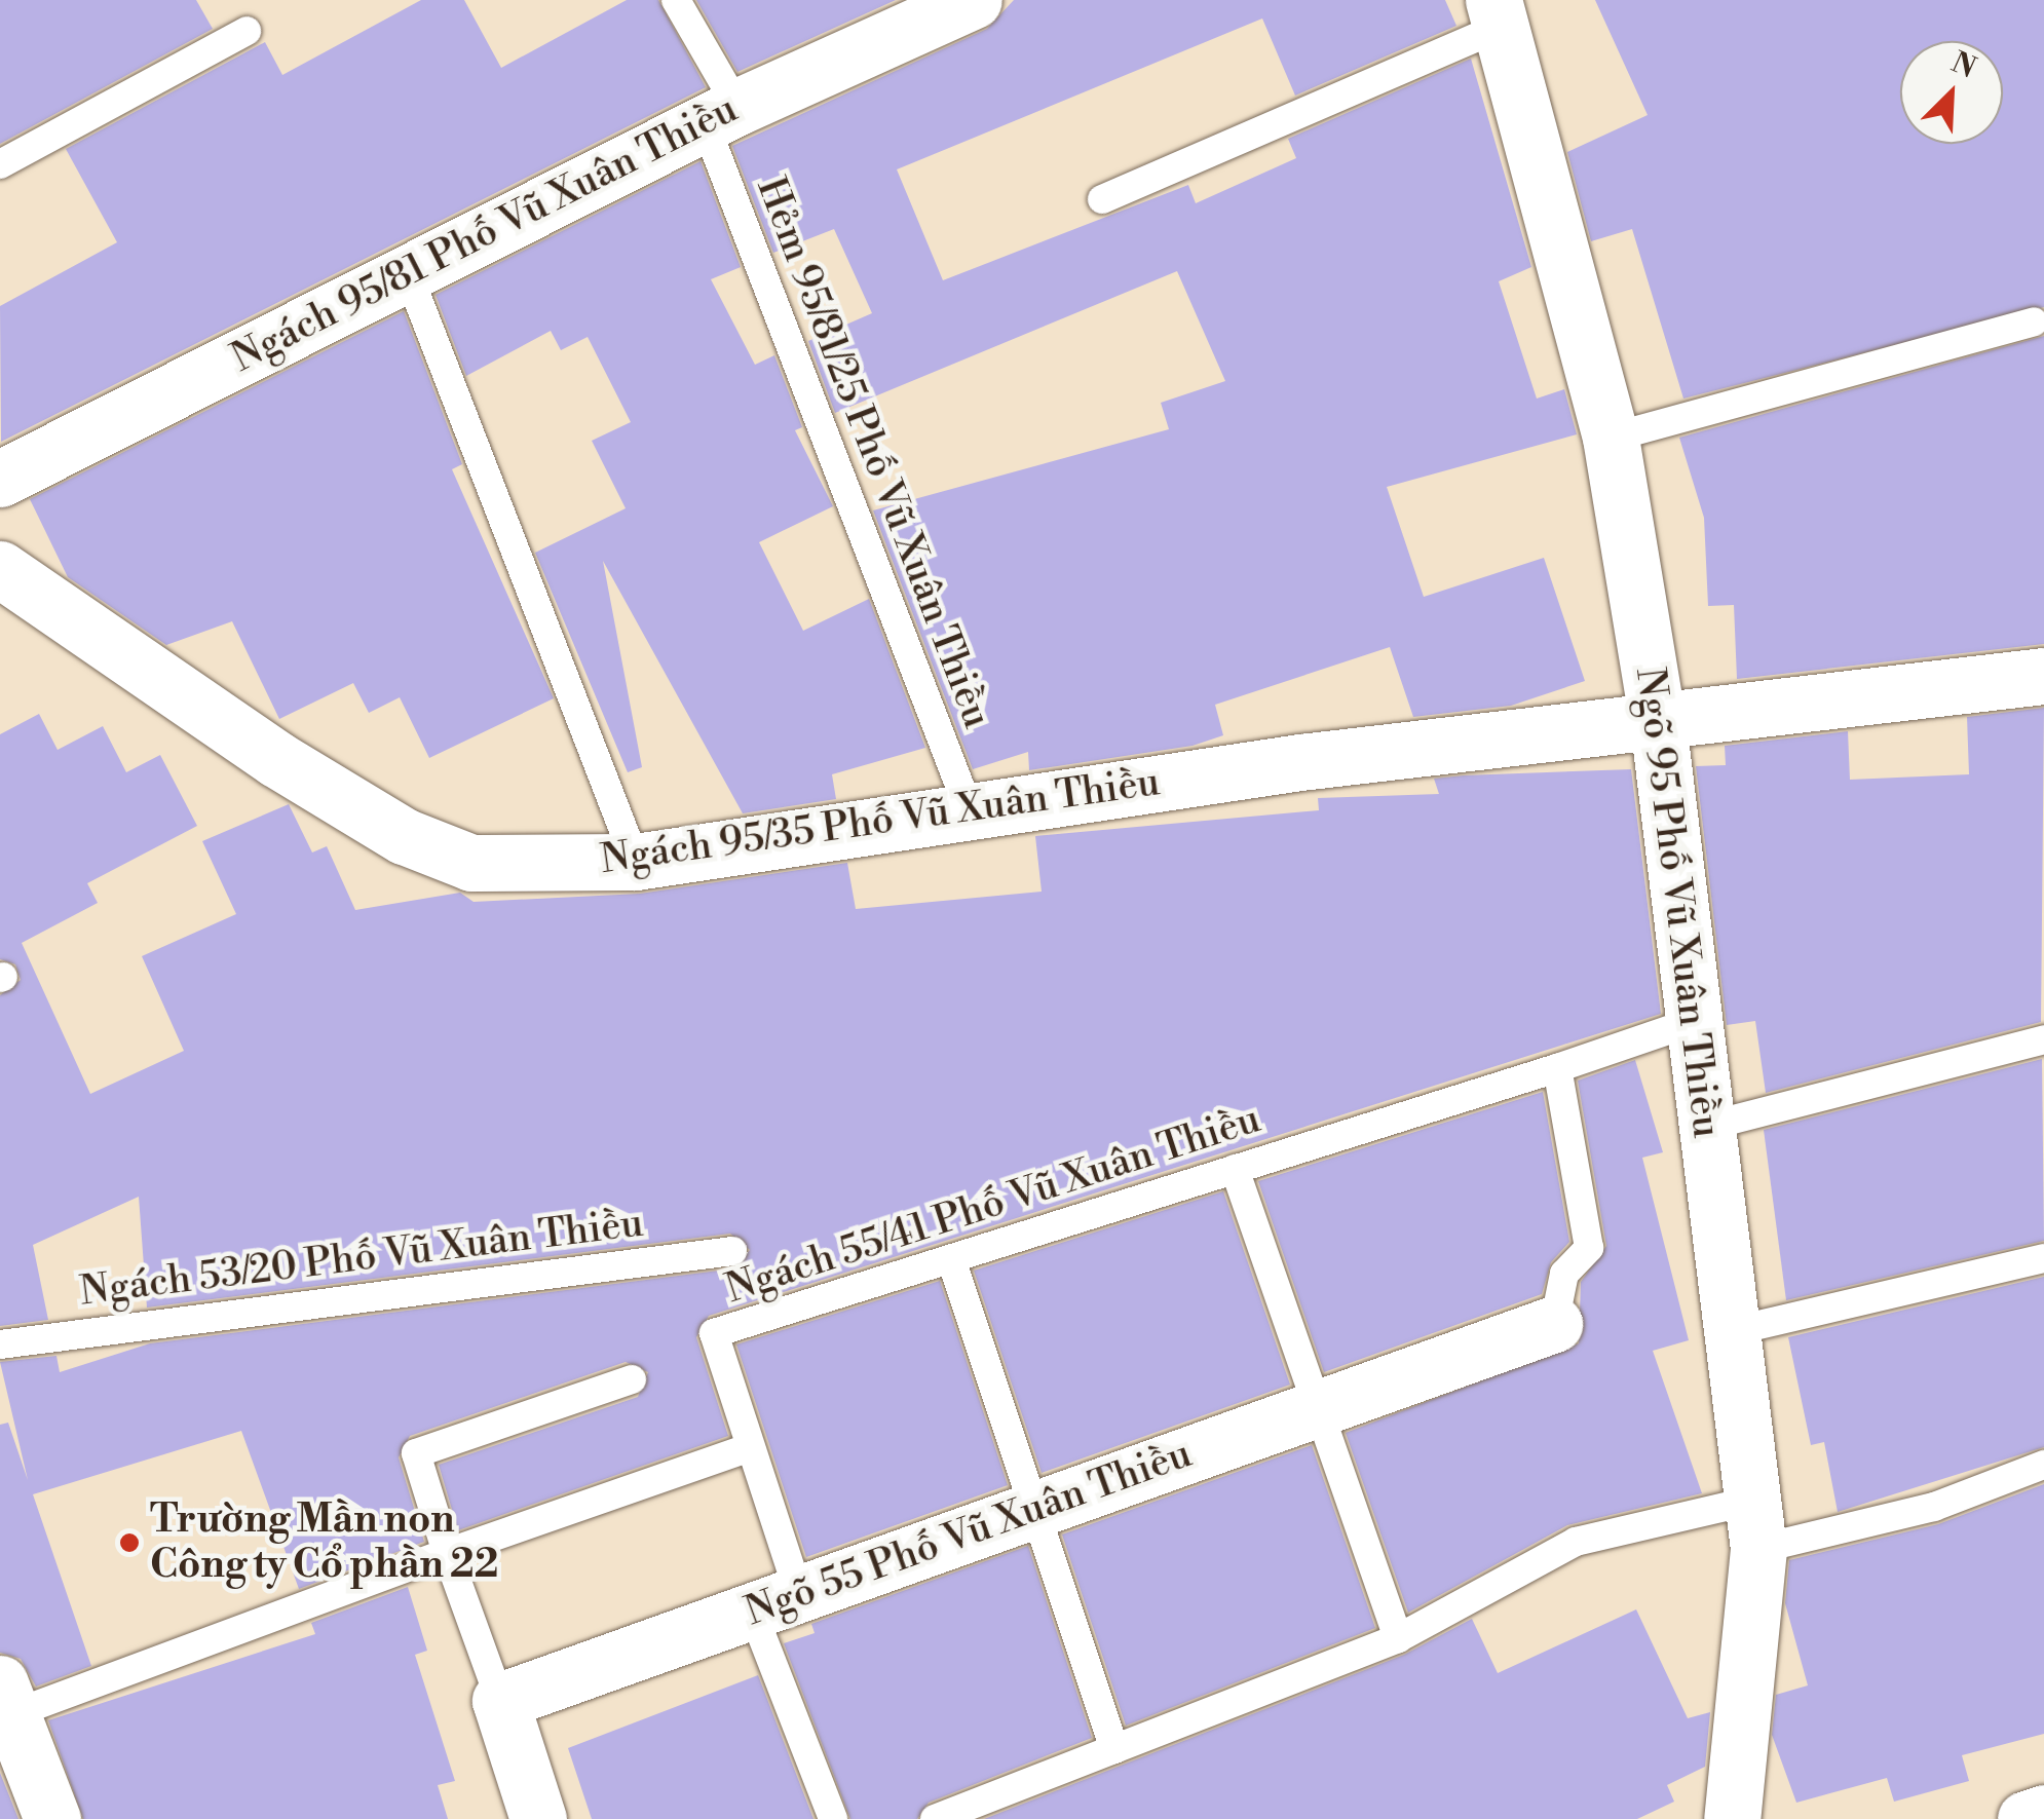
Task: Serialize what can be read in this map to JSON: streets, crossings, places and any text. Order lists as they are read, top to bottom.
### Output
{
  "streets": {
    "street": [
      "Ngách 95/81 Phố Vũ Xuân Thiều",
      "Ngách 95/35 Phố Vũ Xuân Thiều",
      "Ngõ 95 Phố Vũ Xuân Thiều",
      "Ngõ 55 Phố Vũ Xuân Thiều"
    ],
    "lane": ["Hẻm 95/81/25 Phố Vũ Xuân Thiều", "Ngách 55/41 Phố Vũ Xuân Thiều", "Ngách 53/20 Phố Vũ Xuân Thiều"]
  },
  "crossings": [
    ["Ngách 95/81 Phố Vũ Xuân Thiều", "Hẻm 95/81/25 Phố Vũ Xuân Thiều"],
    ["Hẻm 95/81/25 Phố Vũ Xuân Thiều", "Ngách 95/35 Phố Vũ Xuân Thiều"],
    ["Ngách 95/35 Phố Vũ Xuân Thiều", "Ngõ 95 Phố Vũ Xuân Thiều"],
    ["Ngõ 95 Phố Vũ Xuân Thiều", "Ngách 55/41 Phố Vũ Xuân Thiều"],
    ["Ngách 55/41 Phố Vũ Xuân Thiều", "Ngõ 55 Phố Vũ Xuân Thiều"]
  ],
  "places": ["Trường Mần non Công ty Cổ phần 22"],
  "north": "top right"
}
